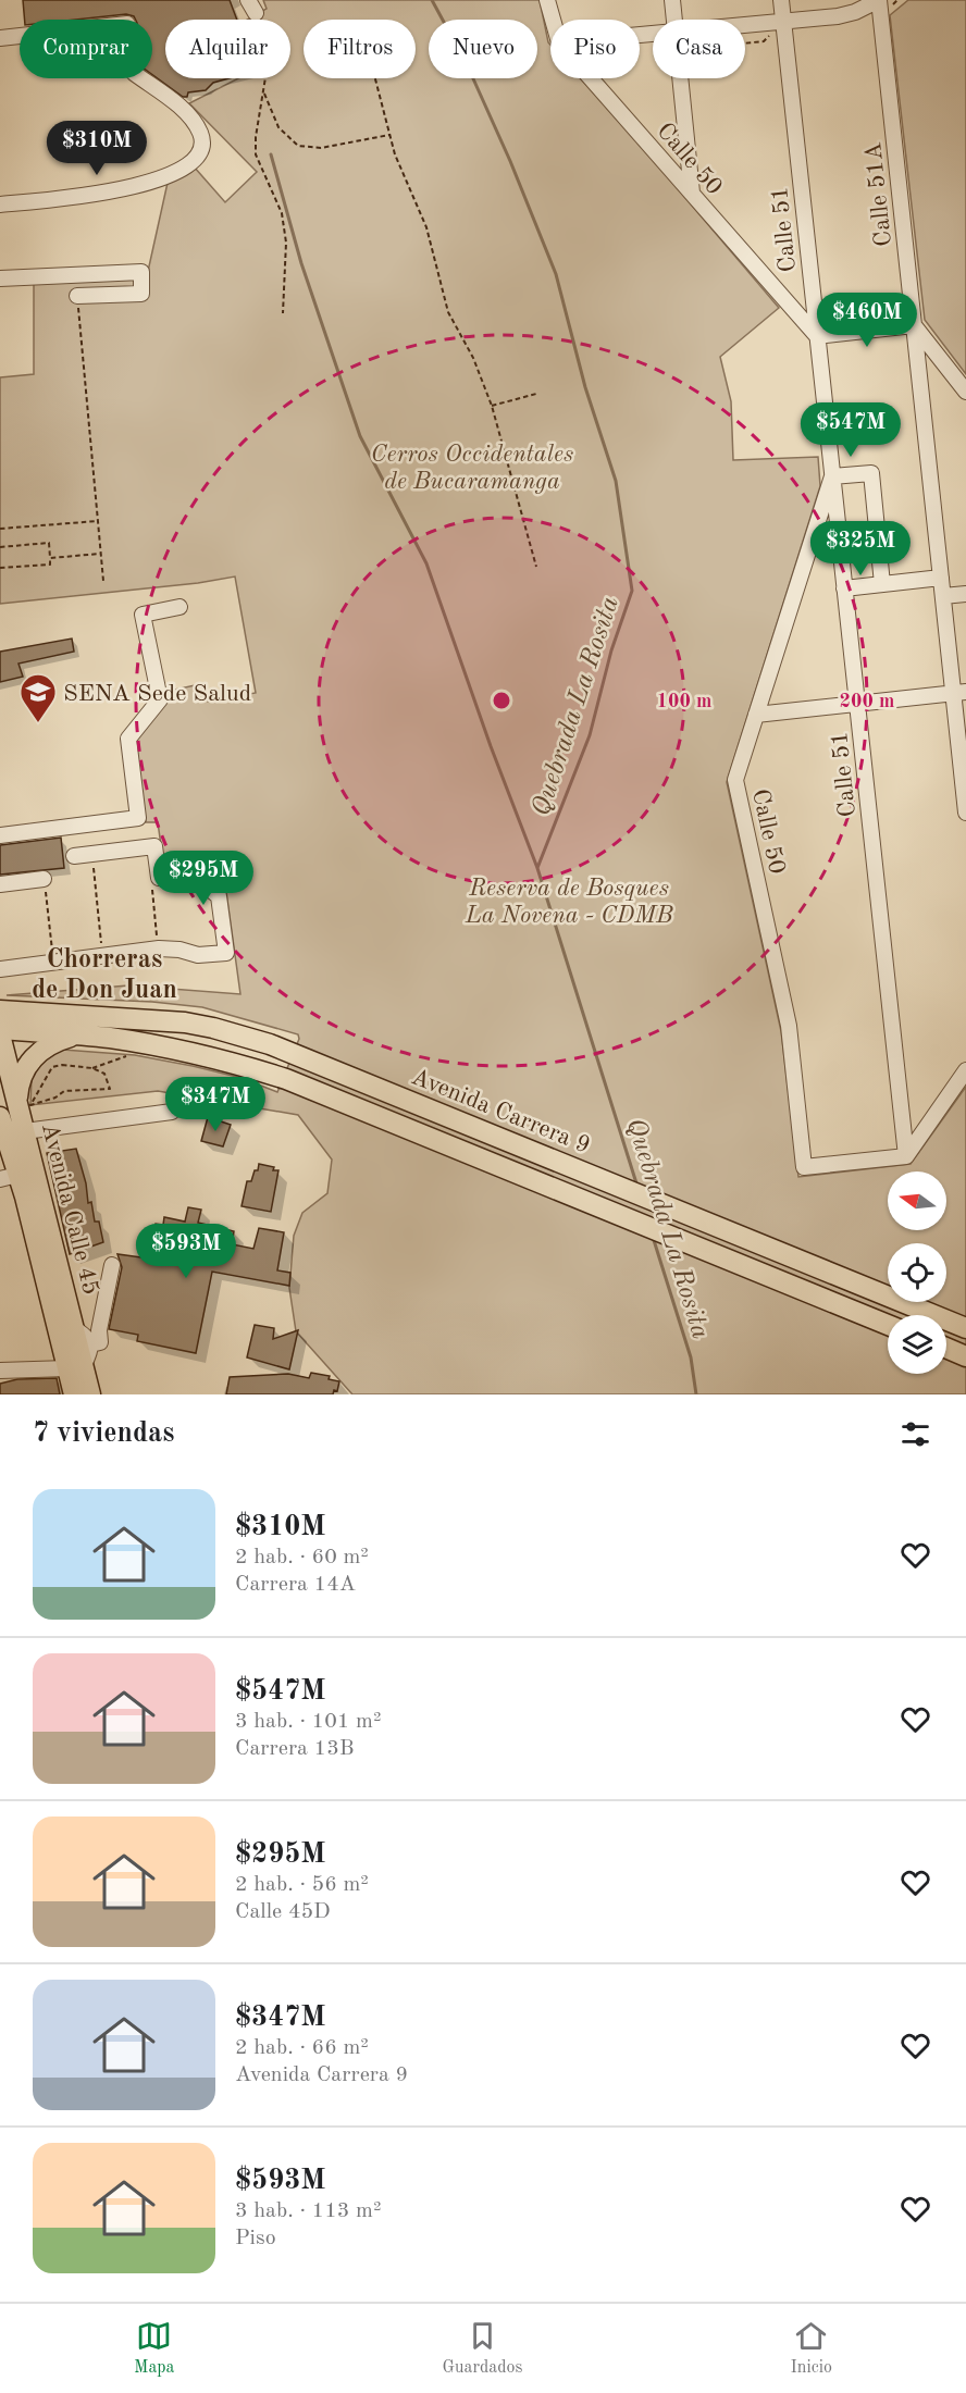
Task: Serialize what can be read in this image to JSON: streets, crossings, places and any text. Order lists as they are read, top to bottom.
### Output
{
  "streets": {
    "main road": ["Avenida Carrera 9", "Avenida Calle 45"],
    "street": ["Calle 50", "Calle 51A", "Calle 51"]
  },
  "crossings": [
    ["Calle 50", "Calle 51"]
  ],
  "districts": ["Chorreras de Don Juan"],
  "water": ["Quebrada La Rosita"],
  "parks": ["Cerros Occidentales de Bucaramanga", "Reserva de Bosques La Novena - CDMB"],
  "places": {
    "school or university": ["SENA Sede Salud"]
  },
  "north": "left",
  "page": {
    "chip": [
      "Comprar",
      "Alquilar",
      "Filtros",
      "Nuevo",
      "Piso",
      "Casa"
    ],
    "price": [
      "$310M",
      "$460M",
      "$547M",
      "$325M",
      "$295M",
      "$347M",
      "$593M"
    ],
    "heading": "7 viviendas",
    "list": [
      {
        "name": "$310M",
        "note": "2 hab. · 60 m² · Carrera 14A"
      },
      {
        "name": "$547M",
        "note": "3 hab. · 101 m² · Carrera 13B"
      },
      {
        "name": "$295M",
        "note": "2 hab. · 56 m² · Calle 45D"
      },
      {
        "name": "$347M",
        "note": "2 hab. · 66 m² · Avenida Carrera 9"
      },
      {
        "name": "$593M",
        "note": "3 hab. · 113 m² · Piso"
      }
    ],
    "tabs": ["Mapa", "Guardados", "Inicio"]
  },
  "rings": ["100 m", "200 m"]
}
